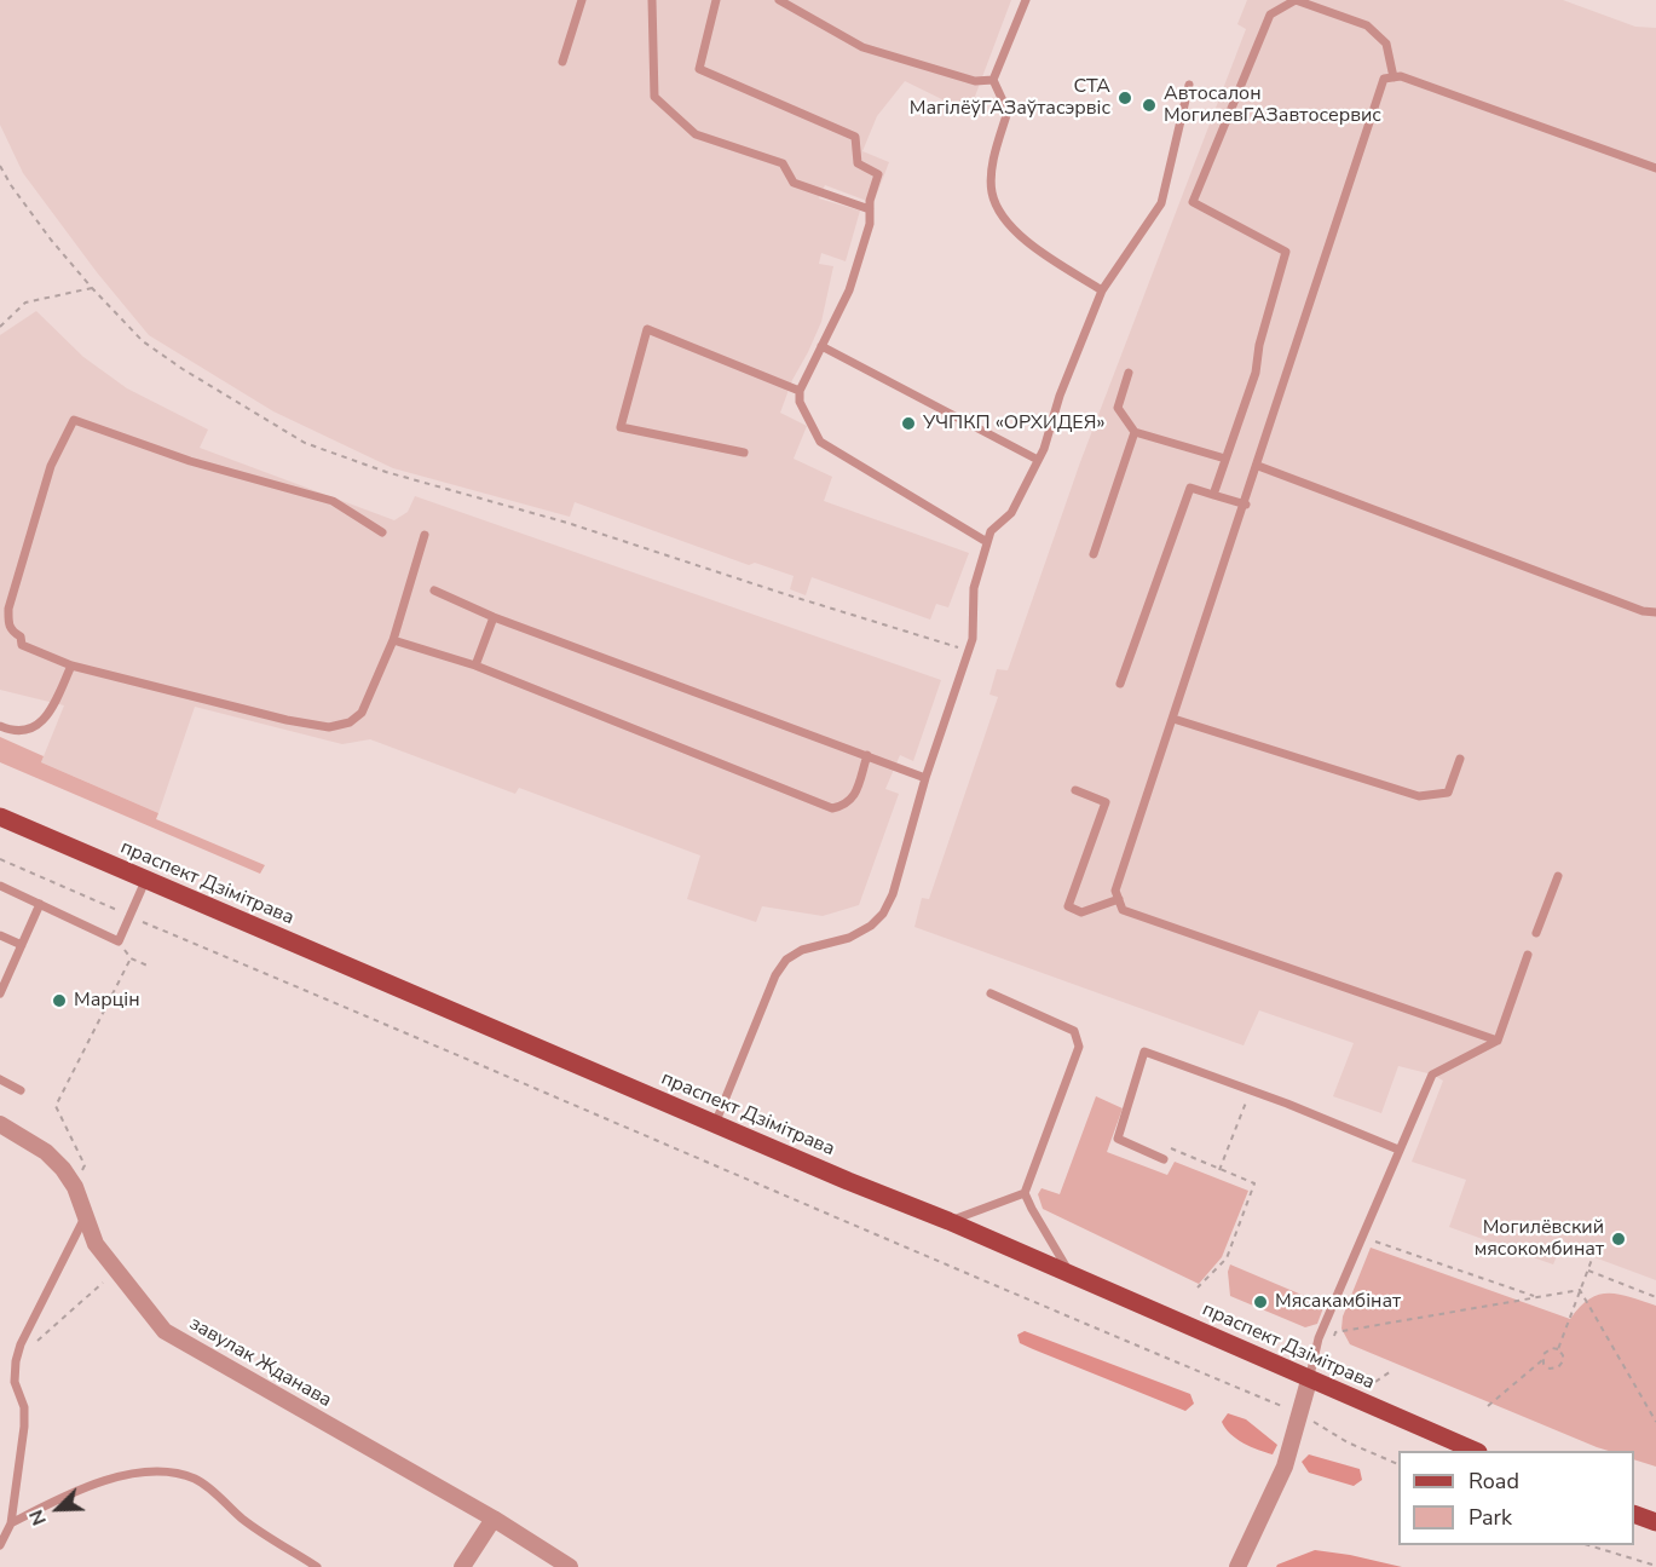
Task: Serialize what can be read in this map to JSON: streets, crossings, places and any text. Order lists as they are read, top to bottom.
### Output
{
  "streets": {
    "main road": ["праспект Дзімітрава"],
    "street": ["завулак Жданава"]
  },
  "places": [
    "СТА МагілёўГАЗаўтасэрвіс",
    "Автосалон МогилевГАЗавтосервис",
    "УЧПКП «ОРХИДЕЯ»",
    "Марцін",
    "Могилёвский мясокомбинат",
    "Мясакамбінат"
  ],
  "legend": ["Road", "Park"],
  "north": "bottom left"
}
